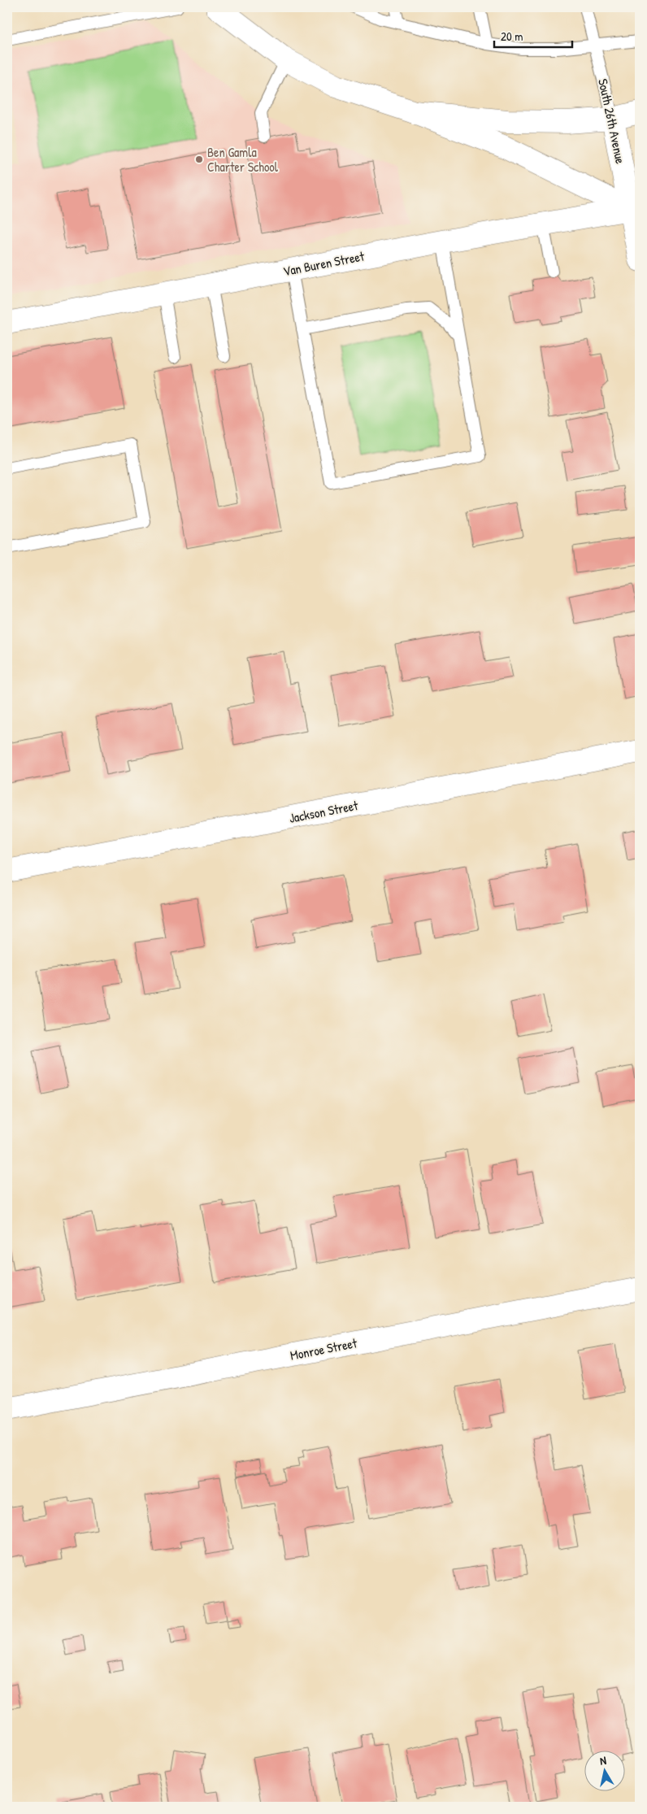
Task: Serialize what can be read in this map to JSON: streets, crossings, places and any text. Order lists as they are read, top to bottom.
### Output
{
  "streets": {
    "main road": [
      "South 26th Avenue",
      "Van Buren Street",
      "Jackson Street",
      "Monroe Street"
    ]
  },
  "crossings": [
    ["South 26th Avenue", "Van Buren Street"]
  ],
  "places": ["Ben Gamla Charter School"],
  "scale_bar": "20 m",
  "north": "top"
}
